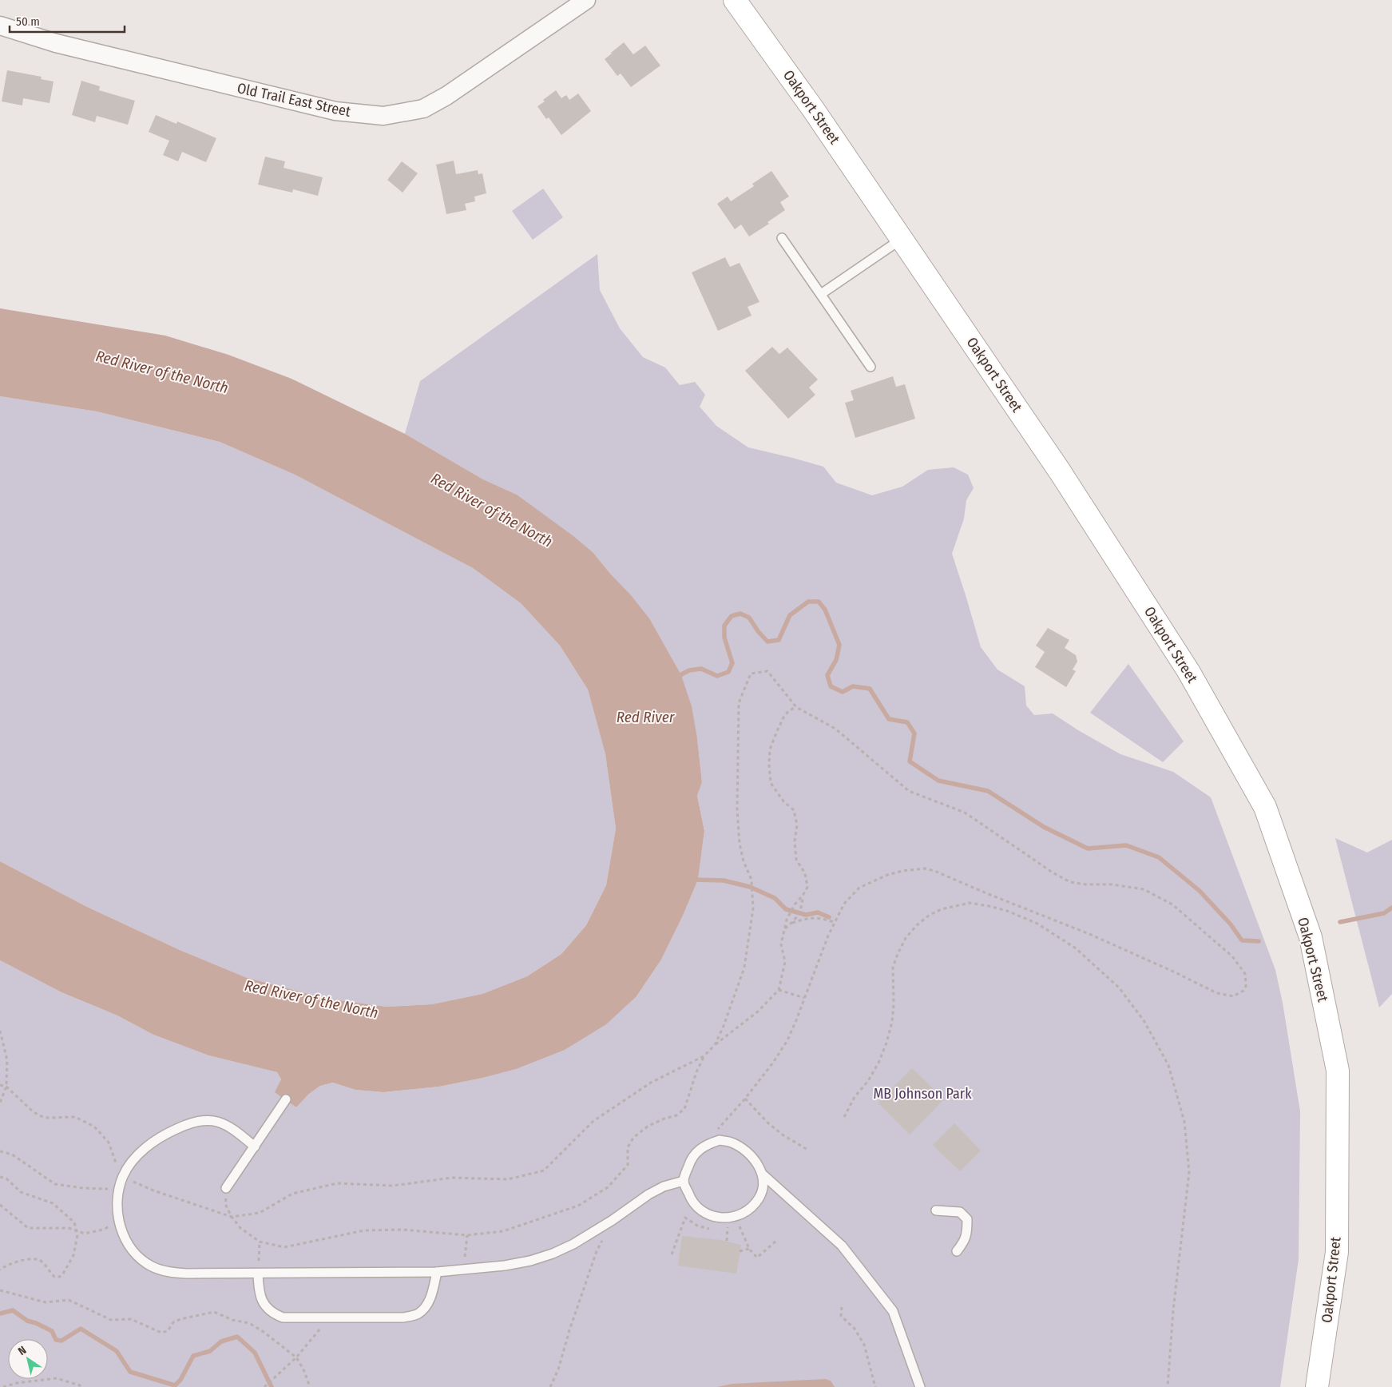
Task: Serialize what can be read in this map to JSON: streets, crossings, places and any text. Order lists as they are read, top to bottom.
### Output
{
  "streets": {
    "street": ["Old Trail East Street", "Oakport Street"]
  },
  "water": ["Red River of the North", "Red River"],
  "parks": ["MB Johnson Park"],
  "scale_bar": "50 m",
  "north": "top left"
}
